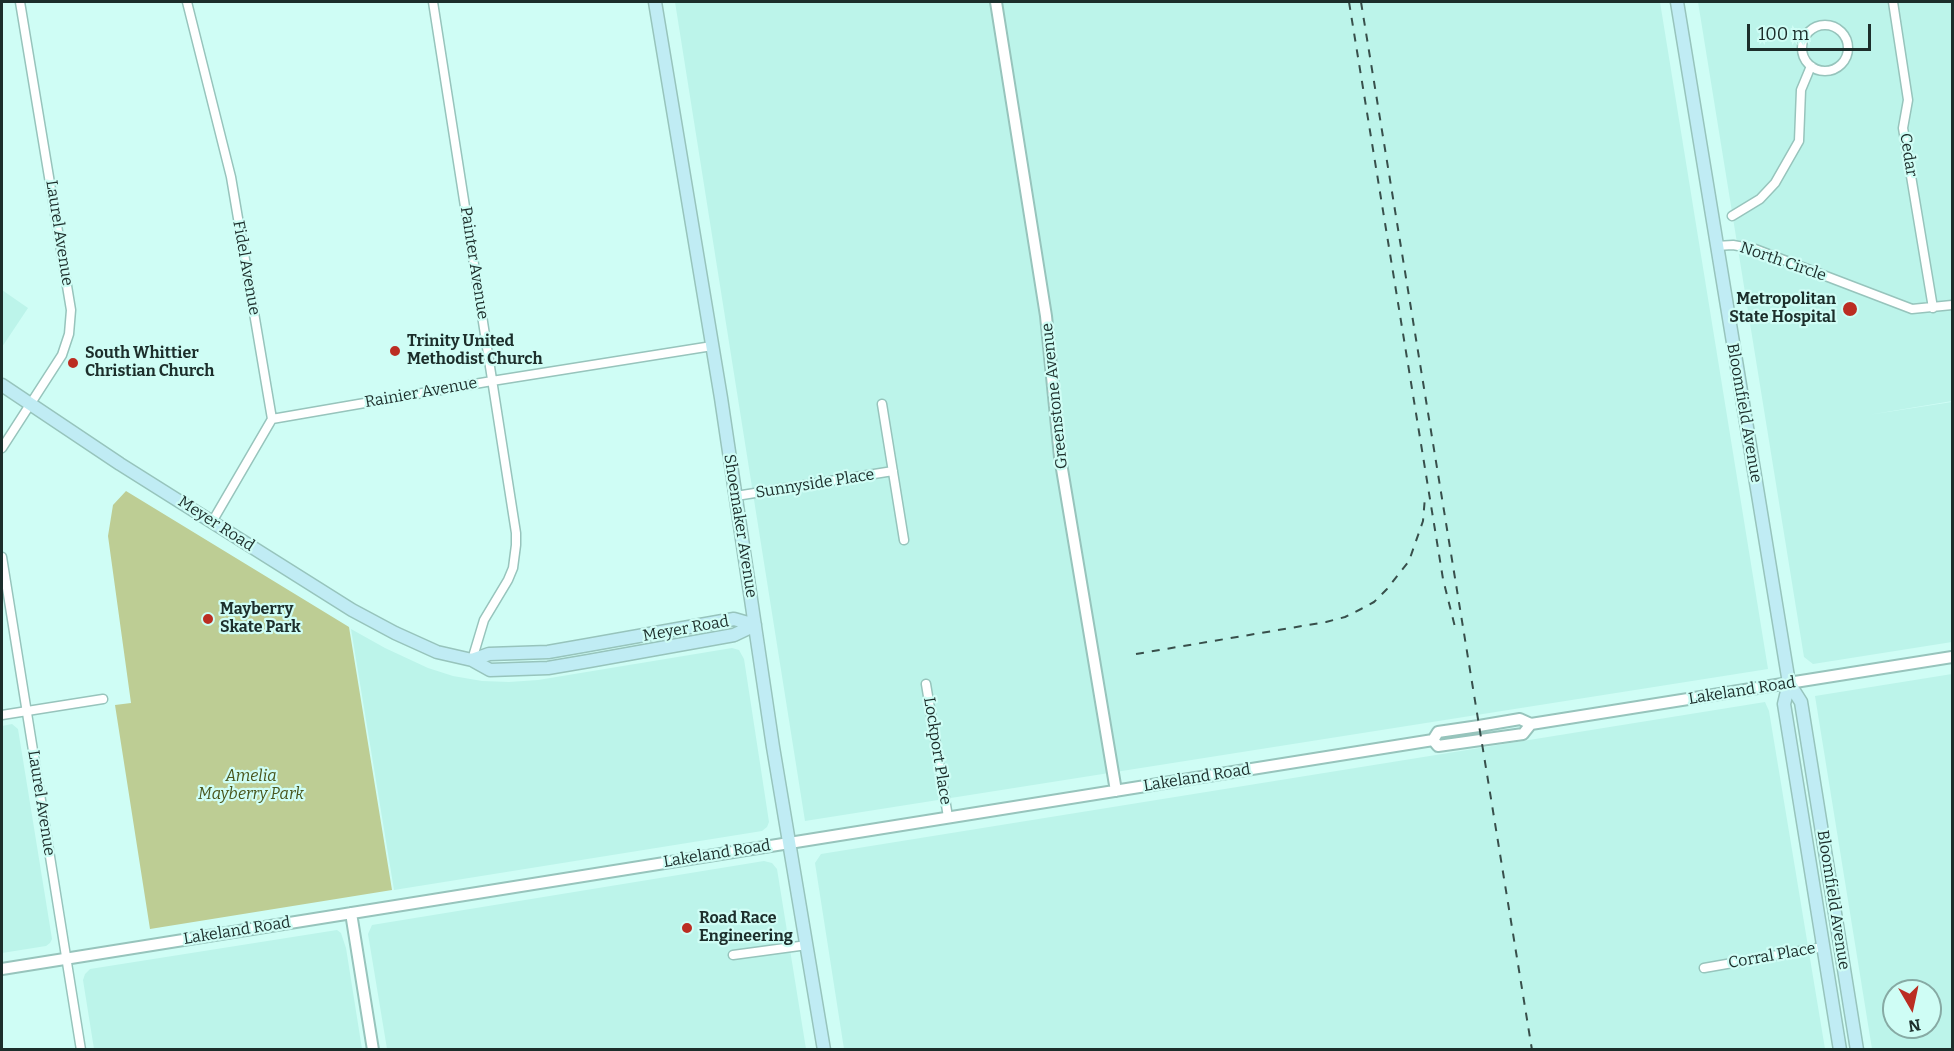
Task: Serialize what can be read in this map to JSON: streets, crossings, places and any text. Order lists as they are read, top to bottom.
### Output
{
  "streets": {
    "main road": [
      "Bloomfield Avenue",
      "Meyer Road",
      "Shoemaker Avenue",
      "Corral Place"
    ],
    "street": [
      "Cedar",
      "Laurel Avenue",
      "North Circle",
      "Painter Avenue",
      "Fidel Avenue",
      "Rainier Avenue",
      "Greenstone Avenue",
      "Sunnyside Place",
      "Lakeland Road",
      "Lockport Place"
    ]
  },
  "crossings": [
    ["Cedar", "North Circle"],
    ["Laurel Avenue", "Meyer Road"],
    ["Laurel Avenue", "Lakeland Road"],
    ["North Circle", "Bloomfield Avenue"],
    ["Painter Avenue", "Rainier Avenue"],
    ["Painter Avenue", "Meyer Road"],
    ["Fidel Avenue", "Rainier Avenue"],
    ["Rainier Avenue", "Shoemaker Avenue"],
    ["Greenstone Avenue", "Lakeland Road"],
    ["Bloomfield Avenue", "Lakeland Road"],
    ["Bloomfield Avenue", "Corral Place"],
    ["Sunnyside Place", "Shoemaker Avenue"],
    ["Meyer Road", "Shoemaker Avenue"],
    ["Shoemaker Avenue", "Lakeland Road"],
    ["Lakeland Road", "Lockport Place"]
  ],
  "parks": ["Amelia Mayberry Park"],
  "places": [
    "Metropolitan State Hospital",
    "Trinity United Methodist Church",
    "South Whittier Christian Church",
    "Mayberry Skate Park",
    "Road Race Engineering"
  ],
  "scale_bar": "100 m",
  "north": "bottom"
}
